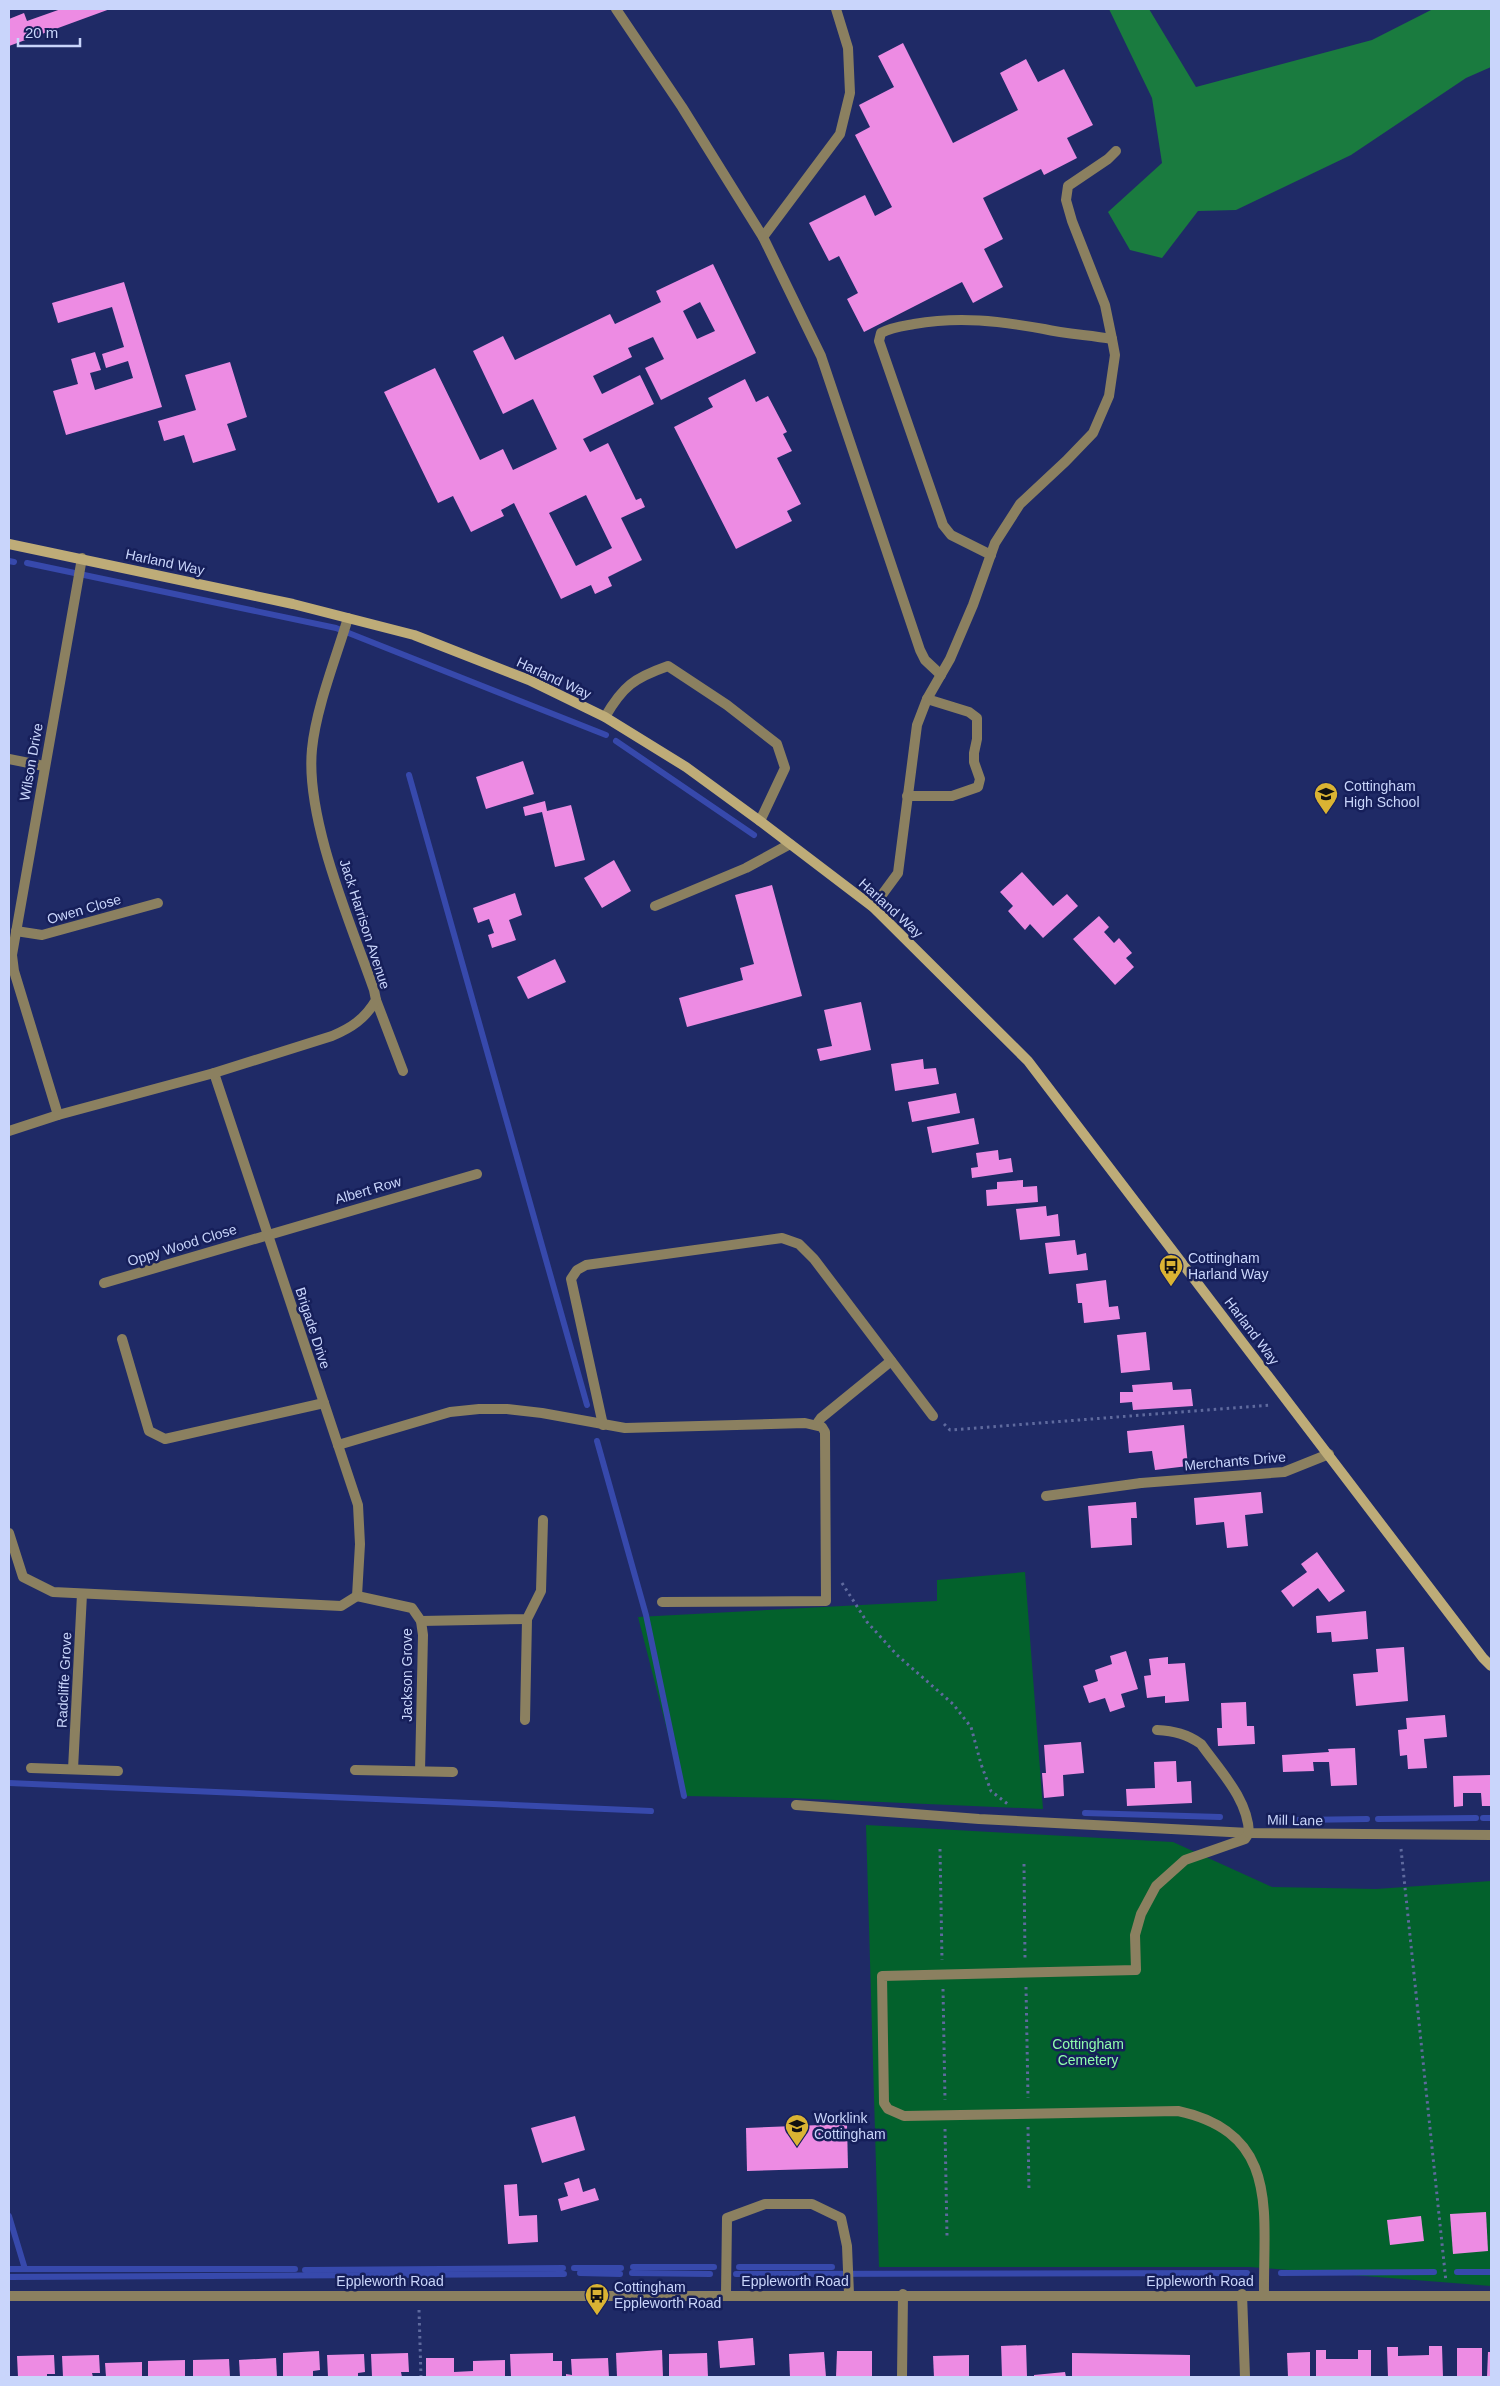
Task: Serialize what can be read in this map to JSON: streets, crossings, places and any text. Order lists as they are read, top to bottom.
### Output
{
  "streets": {
    "main road": ["Harland Way"],
    "street": [
      "Wilson Drive",
      "Owen Close",
      "Jack Harrison Avenue",
      "Albert Row",
      "Oppy Wood Close",
      "Brigade Drive",
      "Merchants Drive",
      "Jackson Grove",
      "Radcliffe Grove",
      "Mill Lane",
      "Eppleworth Road"
    ]
  },
  "crossings": [
    ["Harland Way", "Wilson Drive"],
    ["Harland Way", "Jack Harrison Avenue"],
    ["Harland Way", "Merchants Drive"],
    ["Wilson Drive", "Owen Close"],
    ["Wilson Drive", "Jack Harrison Avenue"],
    ["Jack Harrison Avenue", "Brigade Drive"],
    ["Albert Row", "Oppy Wood Close"],
    ["Albert Row", "Brigade Drive"],
    ["Oppy Wood Close", "Brigade Drive"],
    ["Brigade Drive", "Jackson Grove"]
  ],
  "parks": ["Cottingham Cemetery"],
  "places": {
    "school or university": ["Cottingham High School", "Worklink Cottingham"],
    "bus stop": ["Cottingham Harland Way", "Cottingham Eppleworth Road"]
  },
  "scale_bar": "20 m"
}
